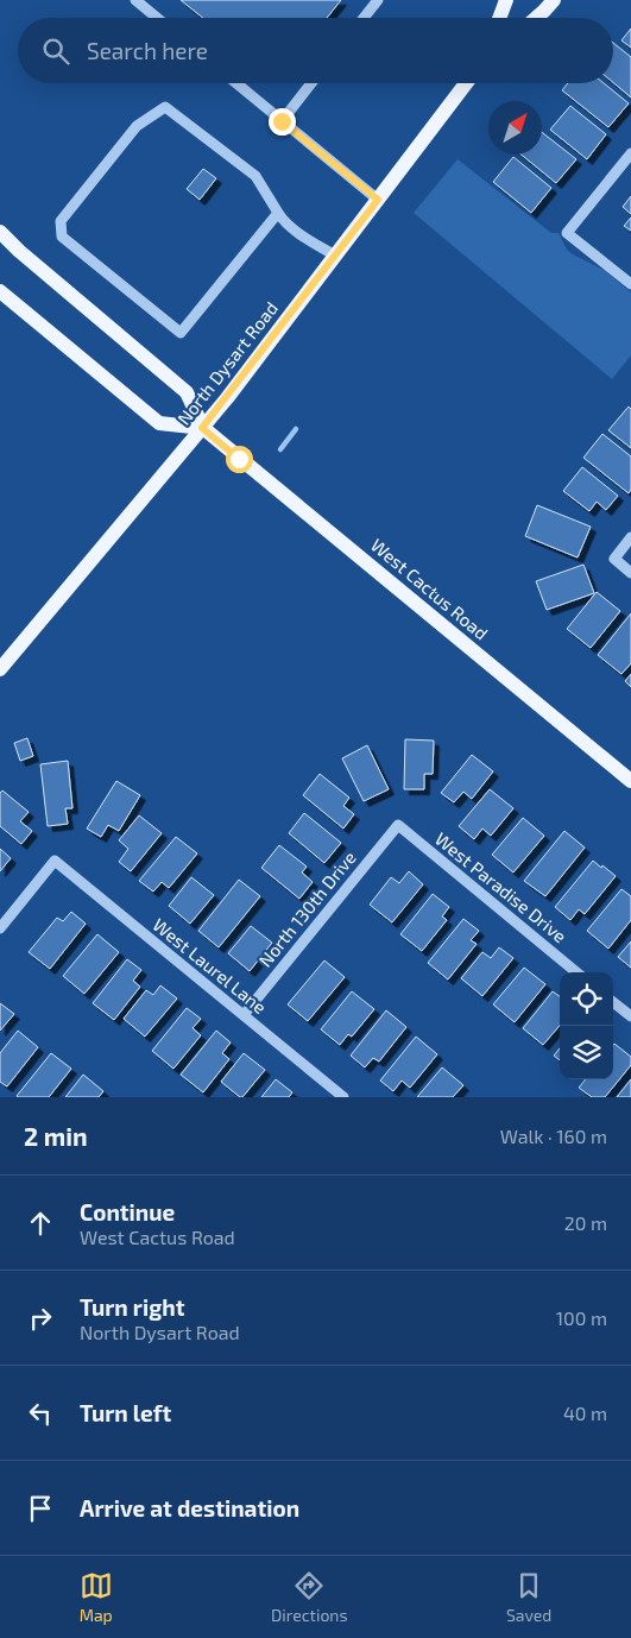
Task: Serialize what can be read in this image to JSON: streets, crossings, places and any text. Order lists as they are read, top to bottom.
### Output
{
  "streets": {
    "main road": ["North Dysart Road", "West Cactus Road"],
    "street": ["West Paradise Drive", "North 130th Drive", "West Laurel Lane"]
  },
  "crossings": [
    ["North Dysart Road", "West Cactus Road"],
    ["West Paradise Drive", "North 130th Drive"],
    ["North 130th Drive", "West Laurel Lane"]
  ],
  "north": "top right",
  "page": {
    "search": "Search here",
    "heading": ["2 min", "Walk · 160 m"],
    "list": [
      ["Continue", "West Cactus Road", "20 m"],
      ["Turn right", "North Dysart Road", "100 m"],
      ["Turn left", "40 m"],
      "Arrive at destination"
    ],
    "nav": ["Map", "Directions", "Saved"]
  }
}
